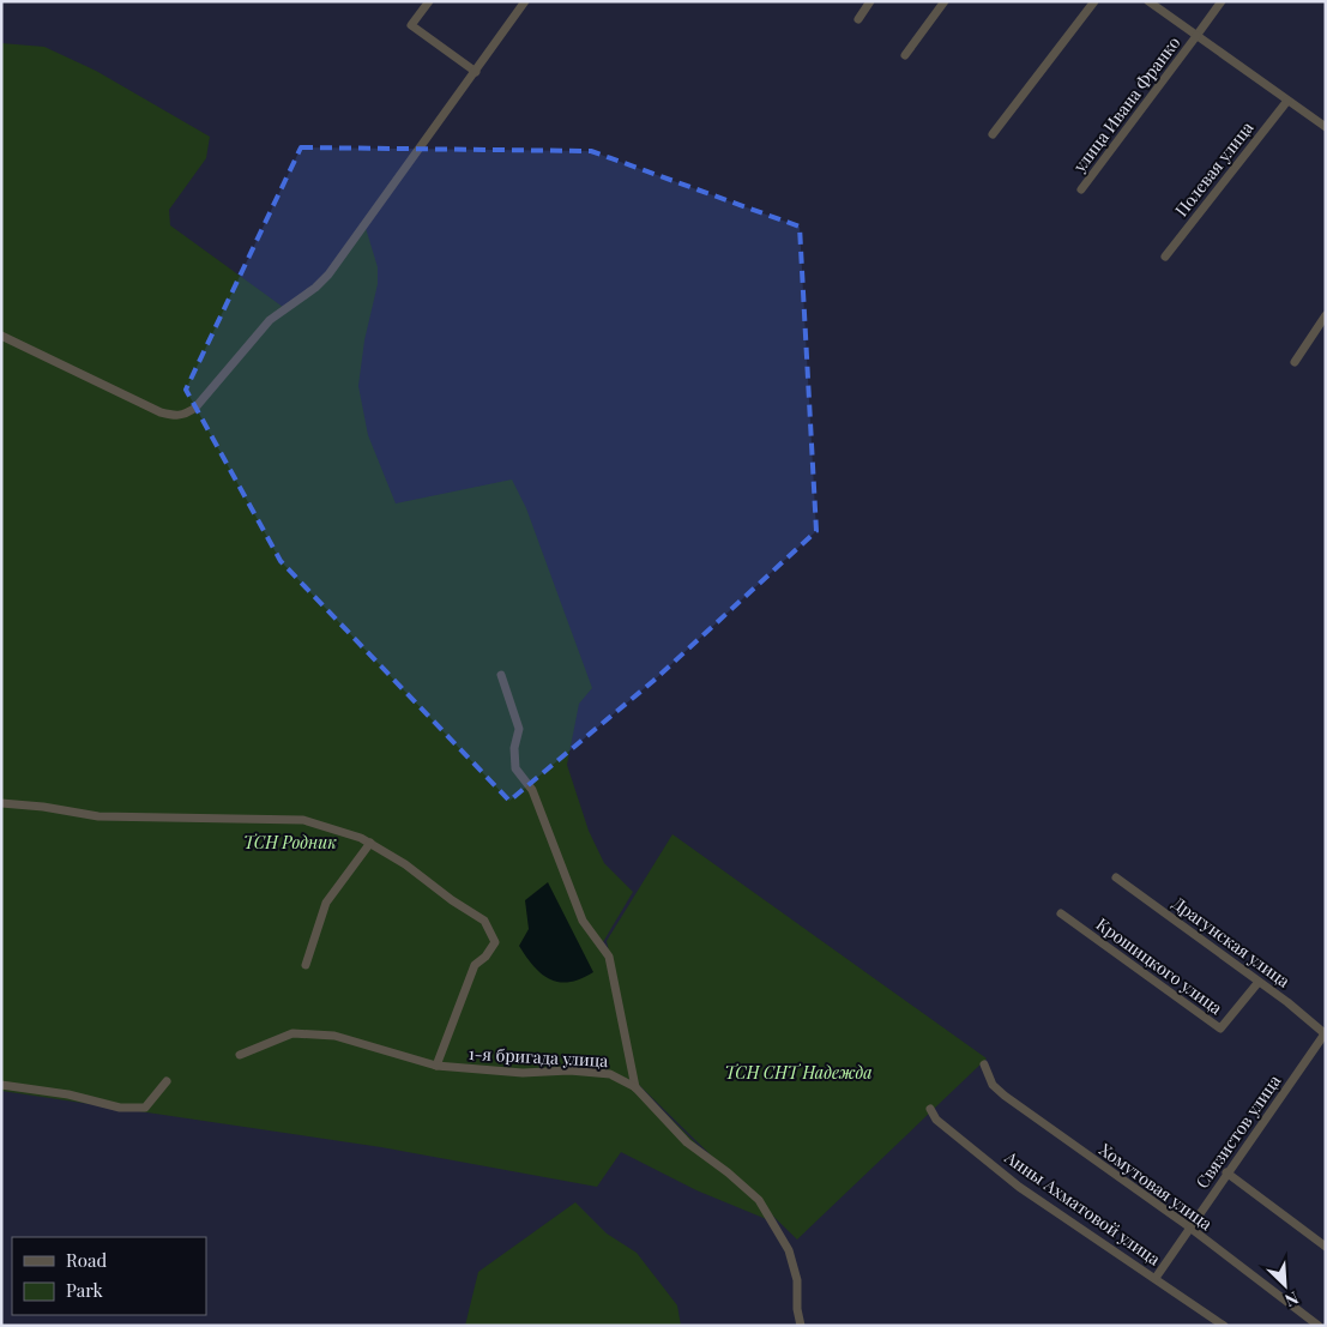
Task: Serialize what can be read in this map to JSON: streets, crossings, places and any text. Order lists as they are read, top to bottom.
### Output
{
  "streets": {
    "street": [
      "улица Ивана Франко",
      "Полевая улица",
      "Драгунская улица",
      "Крошицкого улица",
      "1-я бригада улица",
      "Связистов улица",
      "Хомутовая улица",
      "Анны Ахматовой улица"
    ]
  },
  "crossings": [
    ["Драгунская улица", "Крошицкого улица"],
    ["Драгунская улица", "Связистов улица"],
    ["Связистов улица", "Хомутовая улица"],
    ["Связистов улица", "Анны Ахматовой улица"]
  ],
  "parks": ["ТСН Родник", "ТСН СНТ Надежда"],
  "legend": ["Road", "Park"],
  "north": "bottom right"
}
